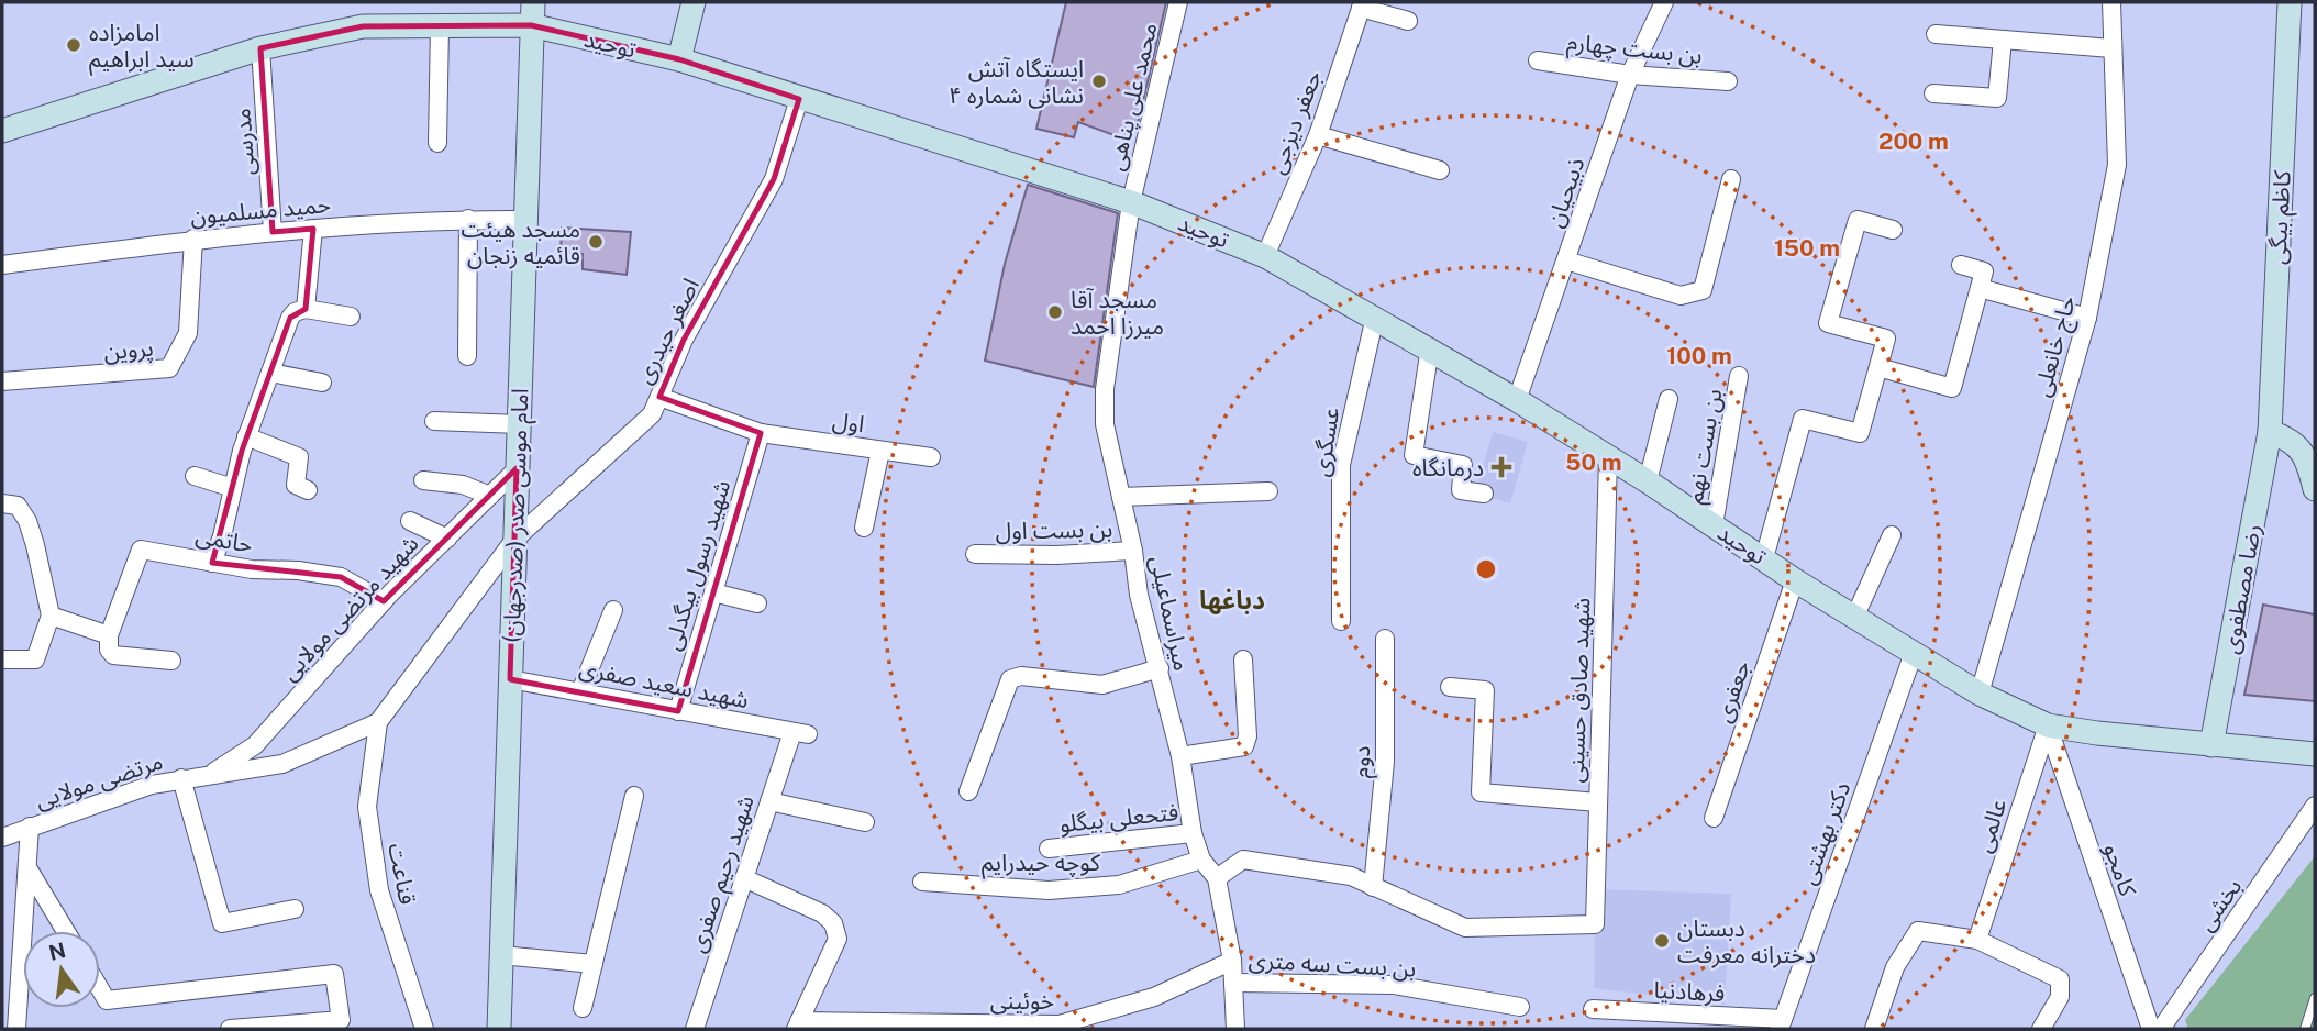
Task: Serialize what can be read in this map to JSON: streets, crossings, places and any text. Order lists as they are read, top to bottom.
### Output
{
  "streets": {
    "main road": [
      "توحید",
      "کاظم بیگی",
      "(صدرجهان) امام موسی صدر",
      "رضا مصطفوی"
    ],
    "street": [
      "بن بست چهارم",
      "محمد علی پناهی",
      "جعفر دیزجی",
      "مدرسی",
      "ذبیحیان",
      "حمید مسلمیون",
      "اصغر حیدری",
      "حاج خانعلی",
      "پروین",
      "اول",
      "عسگری",
      "بن بست نهم",
      "بن بست اول",
      "حاتمی",
      "شهید رسول بیگدلی",
      "شهید مرتضی مولایی",
      "میراسماعیلی",
      "شهید سعید صفری",
      "شهید صادق حسینی",
      "جعفری",
      "دوم",
      "مرتضی مولایی",
      "فتحعلی بیگلو",
      "عالمی",
      "دکتر بهشتی",
      "کوچه حیدرایم",
      "کامجو",
      "قناعت",
      "شهید رحیم صفری",
      "بخشی",
      "بن بست سه متری",
      "فرهادنیا",
      "خوئینی"
    ]
  },
  "crossings": [
    ["توحید", "محمد علی پناهی"],
    ["توحید", "جعفر دیزجی"],
    ["توحید", "مدرسی"],
    ["توحید", "ذبیحیان"],
    ["توحید", "اصغر حیدری"],
    ["توحید", "حاج خانعلی"],
    ["توحید", "عسگری"],
    ["توحید", "بن بست نهم"],
    ["توحید", "(صدرجهان) امام موسی صدر"],
    ["توحید", "رضا مصطفوی"],
    ["توحید", "میراسماعیلی"],
    ["توحید", "شهید صادق حسینی"],
    ["توحید", "جعفری"],
    ["توحید", "عالمی"],
    ["توحید", "دکتر بهشتی"],
    ["توحید", "کامجو"],
    ["بن بست چهارم", "ذبیحیان"],
    ["محمد علی پناهی", "میراسماعیلی"],
    ["مدرسی", "حمید مسلمیون"],
    ["حمید مسلمیون", "پروین"],
    ["حمید مسلمیون", "(صدرجهان) امام موسی صدر"],
    ["کاظم بیگی", "رضا مصطفوی"],
    ["اصغر حیدری", "اول"],
    ["اصغر حیدری", "(صدرجهان) امام موسی صدر"],
    ["اصغر حیدری", "مرتضی مولایی"],
    ["اصغر حیدری", "قناعت"],
    ["اول", "شهید رسول بیگدلی"],
    ["(صدرجهان) امام موسی صدر", "شهید مرتضی مولایی"],
    ["(صدرجهان) امام موسی صدر", "شهید سعید صفری"],
    ["بن بست اول", "میراسماعیلی"],
    ["حاتمی", "شهید مرتضی مولایی"],
    ["شهید رسول بیگدلی", "شهید سعید صفری"],
    ["شهید مرتضی مولایی", "مرتضی مولایی"],
    ["میراسماعیلی", "فتحعلی بیگلو"],
    ["میراسماعیلی", "کوچه حیدرایم"],
    ["میراسماعیلی", "بن بست سه متری"],
    ["میراسماعیلی", "خوئینی"],
    ["شهید سعید صفری", "شهید رحیم صفری"],
    ["شهید صادق حسینی", "دوم"],
    ["مرتضی مولایی", "قناعت"],
    ["عالمی", "کامجو"],
    ["دکتر بهشتی", "فرهادنیا"]
  ],
  "districts": ["دباغها"],
  "places": {
    "other": [
      "امامزاده سید ابراهیم",
      "ایستگاه آتش نشانی شماره ۴",
      "مسجد هیئت قائمیه زنجان",
      "مسجد آقا میرزا احمد",
      "دبستان دخترانه معرفت"
    ],
    "health": ["درمانگاه"]
  },
  "north": "top",
  "rings": [
    "200 m",
    "150 m",
    "100 m",
    "50 m"
  ]
}
